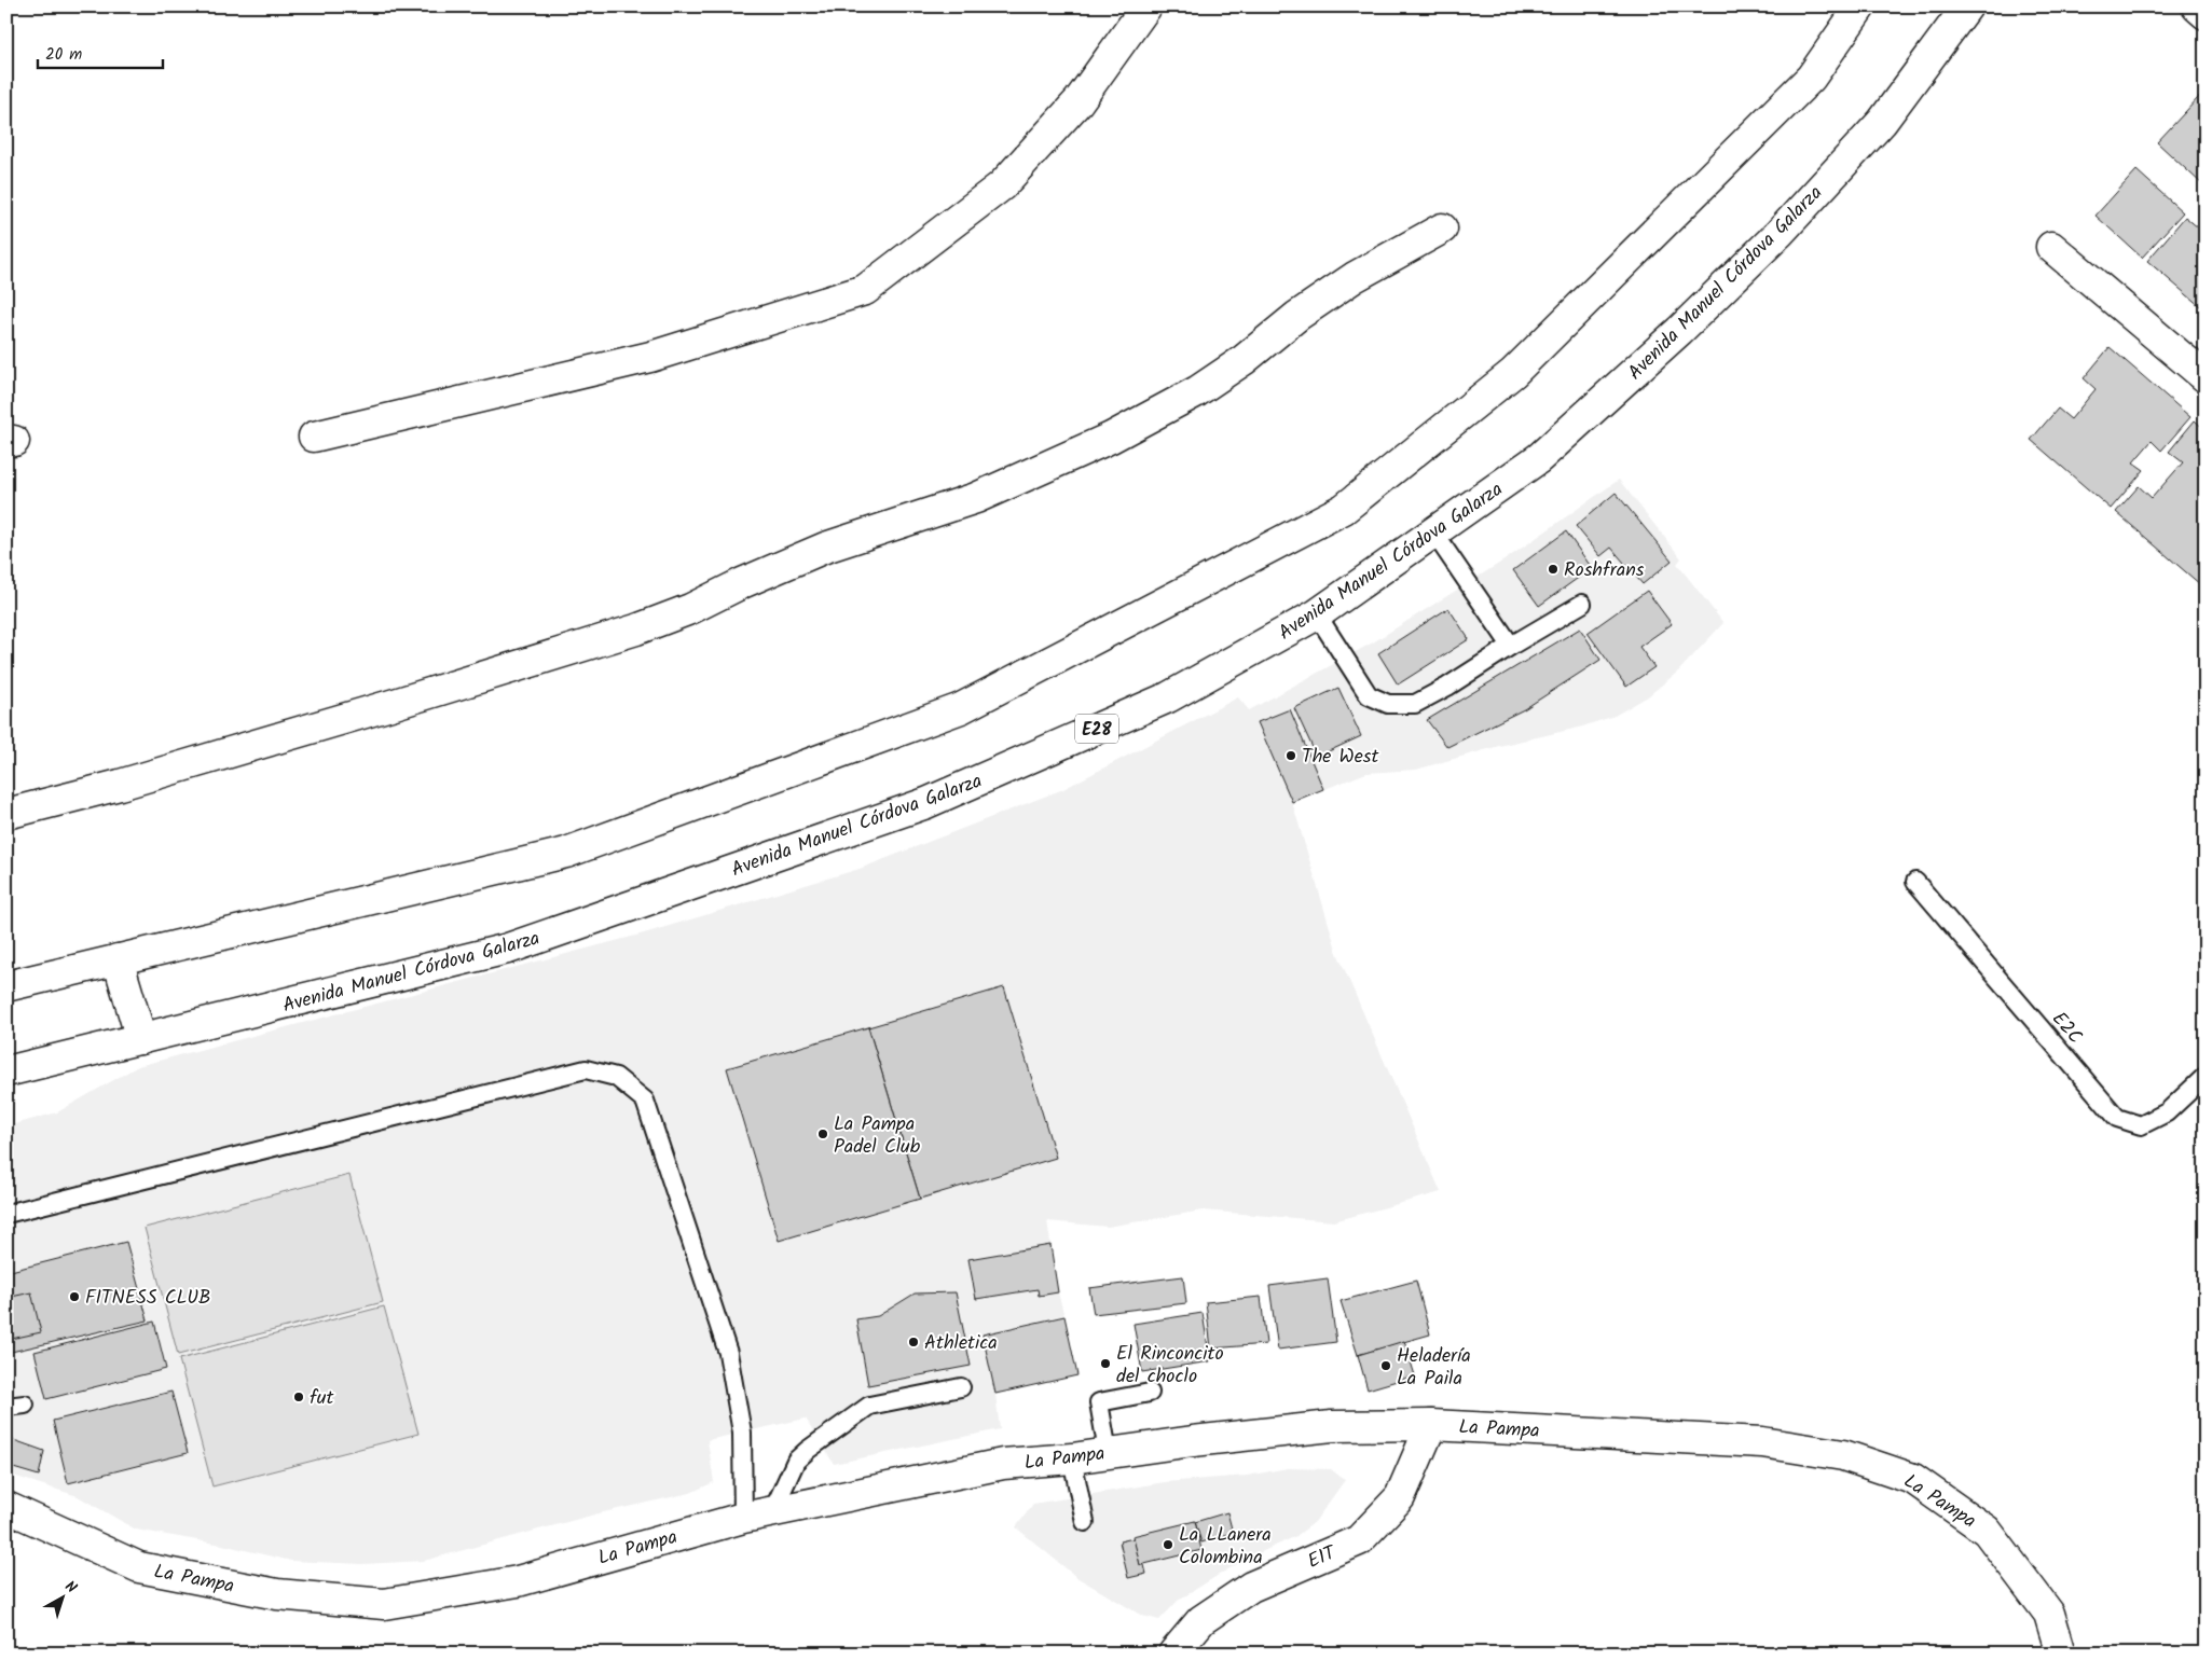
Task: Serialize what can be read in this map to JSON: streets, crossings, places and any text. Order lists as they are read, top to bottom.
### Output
{
  "streets": {
    "street": [
      "Avenida Manuel Córdova Galarza",
      "E28",
      "La Pampa",
      "E1T"
    ],
    "lane": ["E2C"]
  },
  "crossings": [
    ["La Pampa", "E1T"]
  ],
  "places": [
    "Roshfrans",
    "The West",
    "La Pampa Padel Club",
    "FITNESS CLUB",
    "Athletica",
    "El Rinconcito del choclo",
    "Heladería La Paila",
    "fut",
    "La LLanera Colombina"
  ],
  "scale_bar": "20 m",
  "north": "top right"
}
